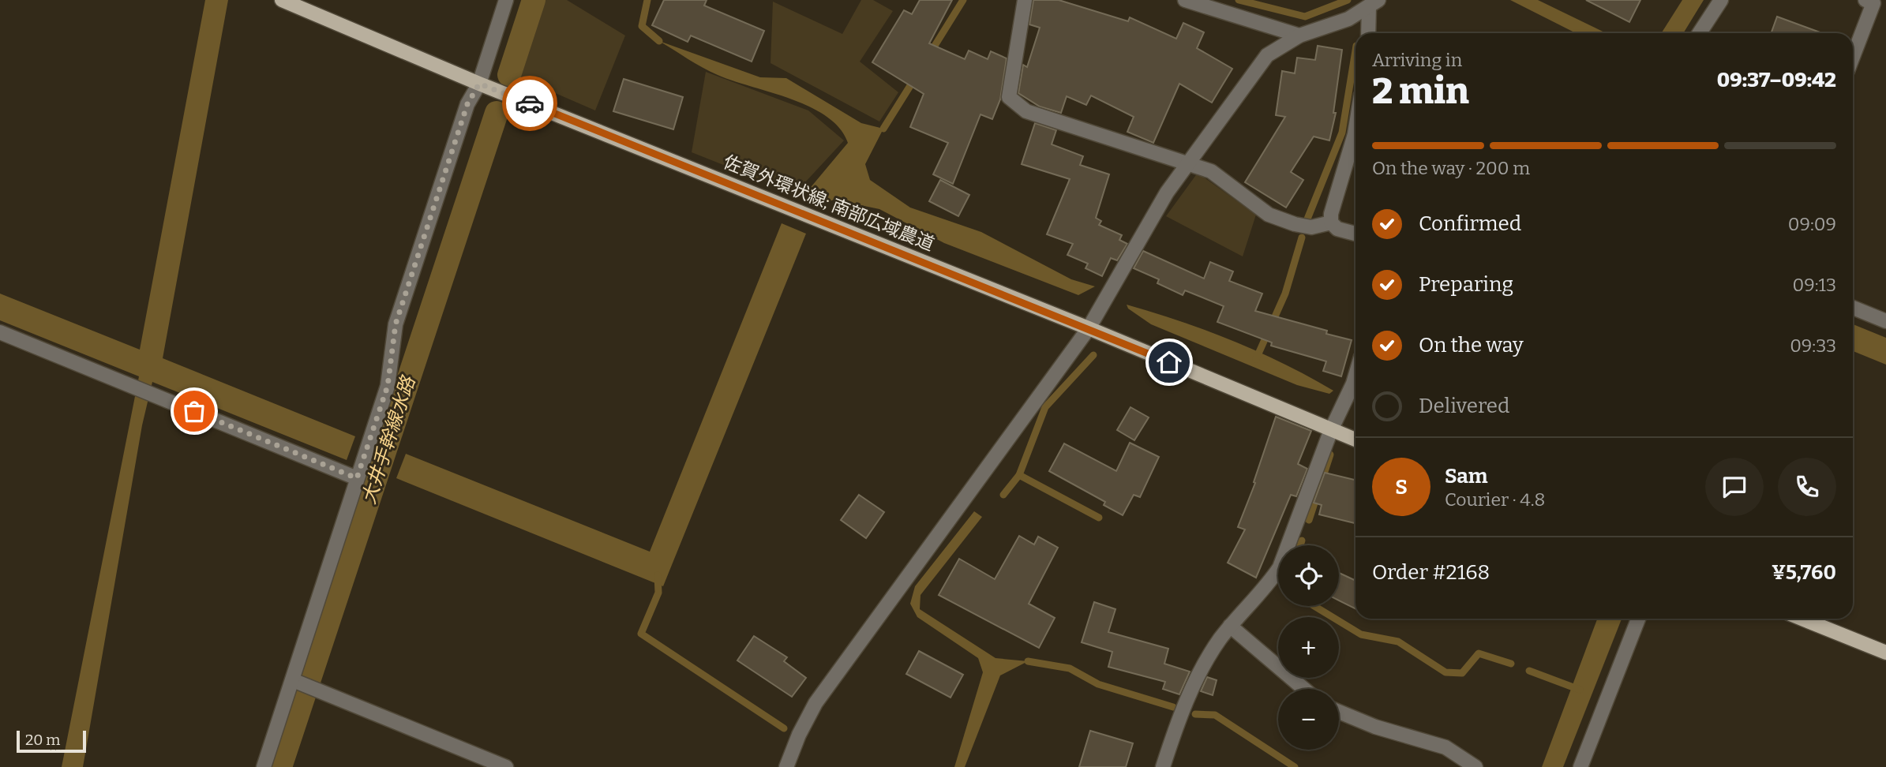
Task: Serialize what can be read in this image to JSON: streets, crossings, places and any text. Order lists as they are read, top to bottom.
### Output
{
  "streets": {
    "main road": ["佐賀外環状線; 南部広域農道"]
  },
  "water": ["大井手幹線水路"],
  "scale_bar": "20 m",
  "page": {
    "heading": ["2 min", "Arriving in", "09:37–09:42"],
    "panel": [
      "Sam",
      "Courier · 4.8",
      "Order #2168",
      "¥5,760"
    ],
    "bar": "On the way · 200 m",
    "list": [
      ["Confirmed", "09:09"],
      ["Preparing", "09:13"],
      ["On the way", "09:33"],
      "Delivered"
    ],
    "round": "S",
    "map_buttons": ["+", "−"],
    "scale": "20 m"
  }
}
